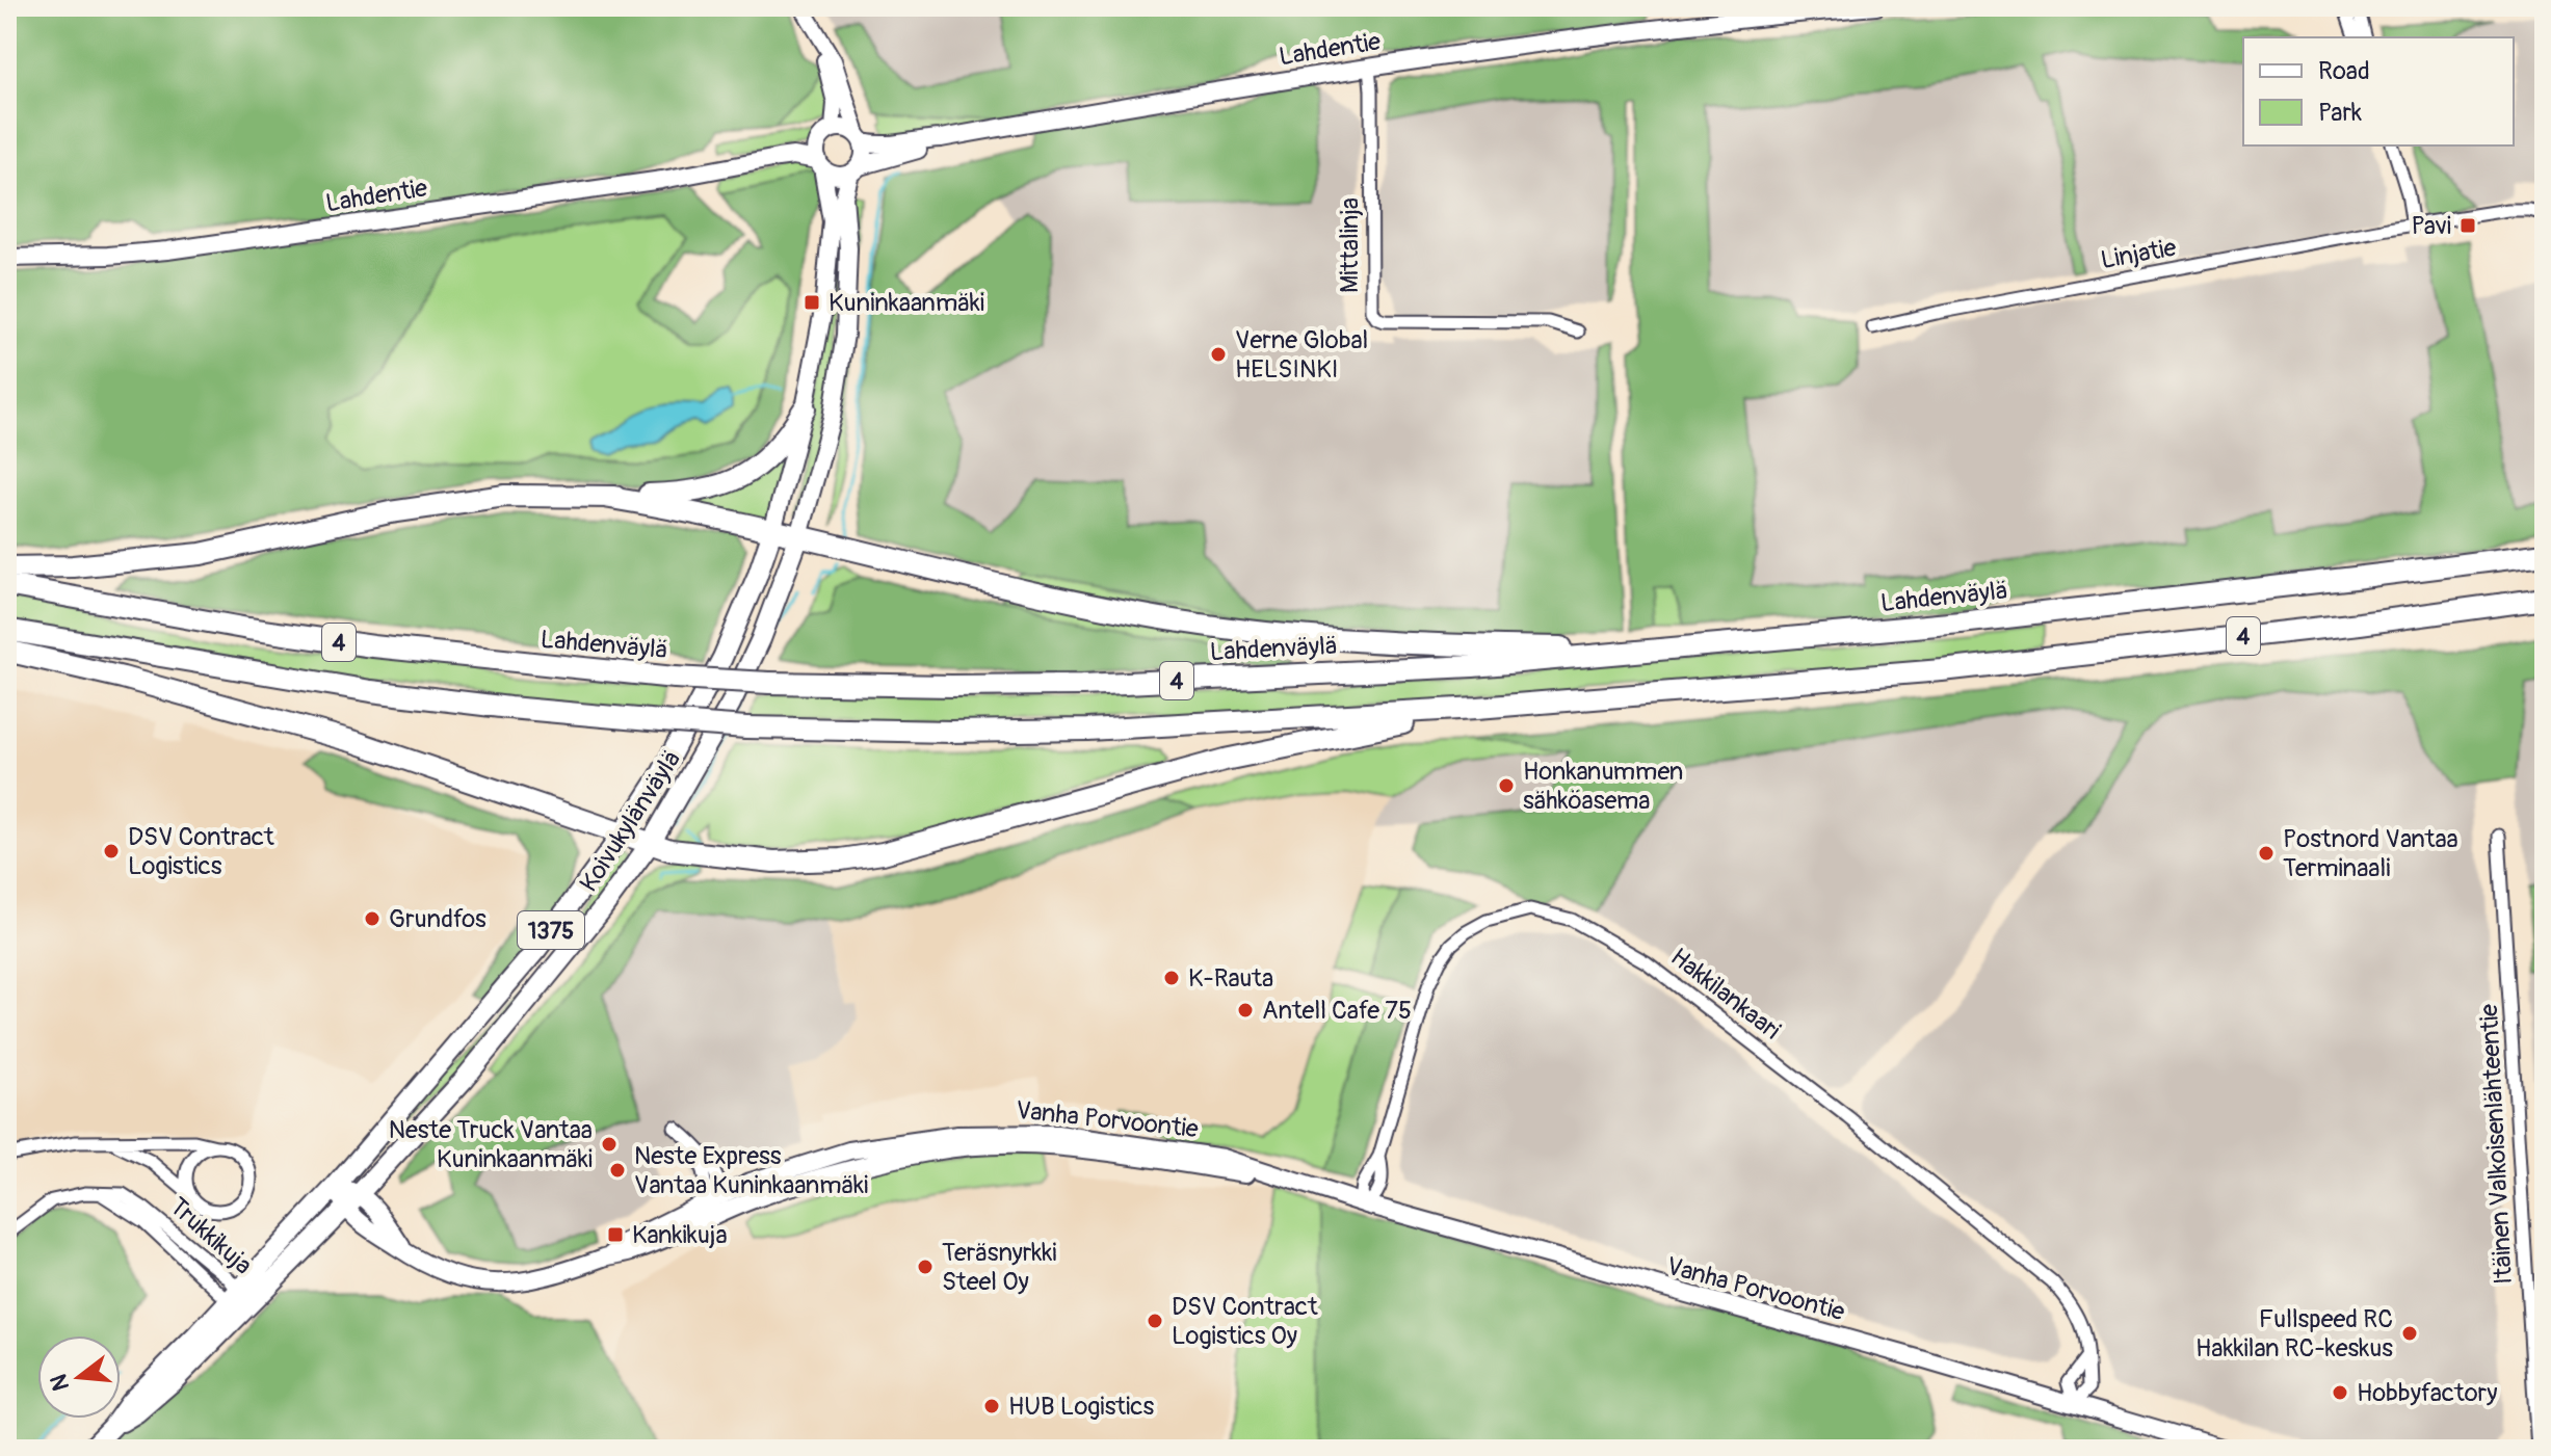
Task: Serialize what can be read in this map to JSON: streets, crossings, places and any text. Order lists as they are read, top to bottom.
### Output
{
  "streets": {
    "highway": ["Lahdenväylä", "4"],
    "main road": [
      "Lahdentie",
      "Koivukylänväylä",
      "1375",
      "Vanha Porvoontie"
    ],
    "street": [
      "Mittalinja",
      "Linjatie",
      "Hakkilankaari",
      "Itäinen Valkoisenlähteentie",
      "Trukkikuja"
    ]
  },
  "crossings": [
    ["Lahdentie", "Mittalinja"],
    ["Lahdentie", "Koivukylänväylä"],
    ["Koivukylänväylä", "Vanha Porvoontie"],
    ["Koivukylänväylä", "Trukkikuja"],
    ["Hakkilankaari", "Vanha Porvoontie"]
  ],
  "places": {
    "transit": ["Pavi", "Kuninkaanmäki", "Kankikuja"],
    "other": [
      "Verne Global HELSINKI",
      "Honkanummen sähköasema",
      "DSV Contract Logistics",
      "Postnord Vantaa Terminaali",
      "Grundfos",
      "K-Rauta",
      "Antell Cafe 75",
      "Neste Truck Vantaa Kuninkaanmäki",
      "Neste Express Vantaa Kuninkaanmäki",
      "Teräsnyrkki Steel Oy",
      "DSV Contract Logistics Oy",
      "Fullspeed RC Hakkilan RC-keskus",
      "Hobbyfactory",
      "HUB Logistics"
    ]
  },
  "legend": ["Road", "Park"],
  "north": "left"
}
